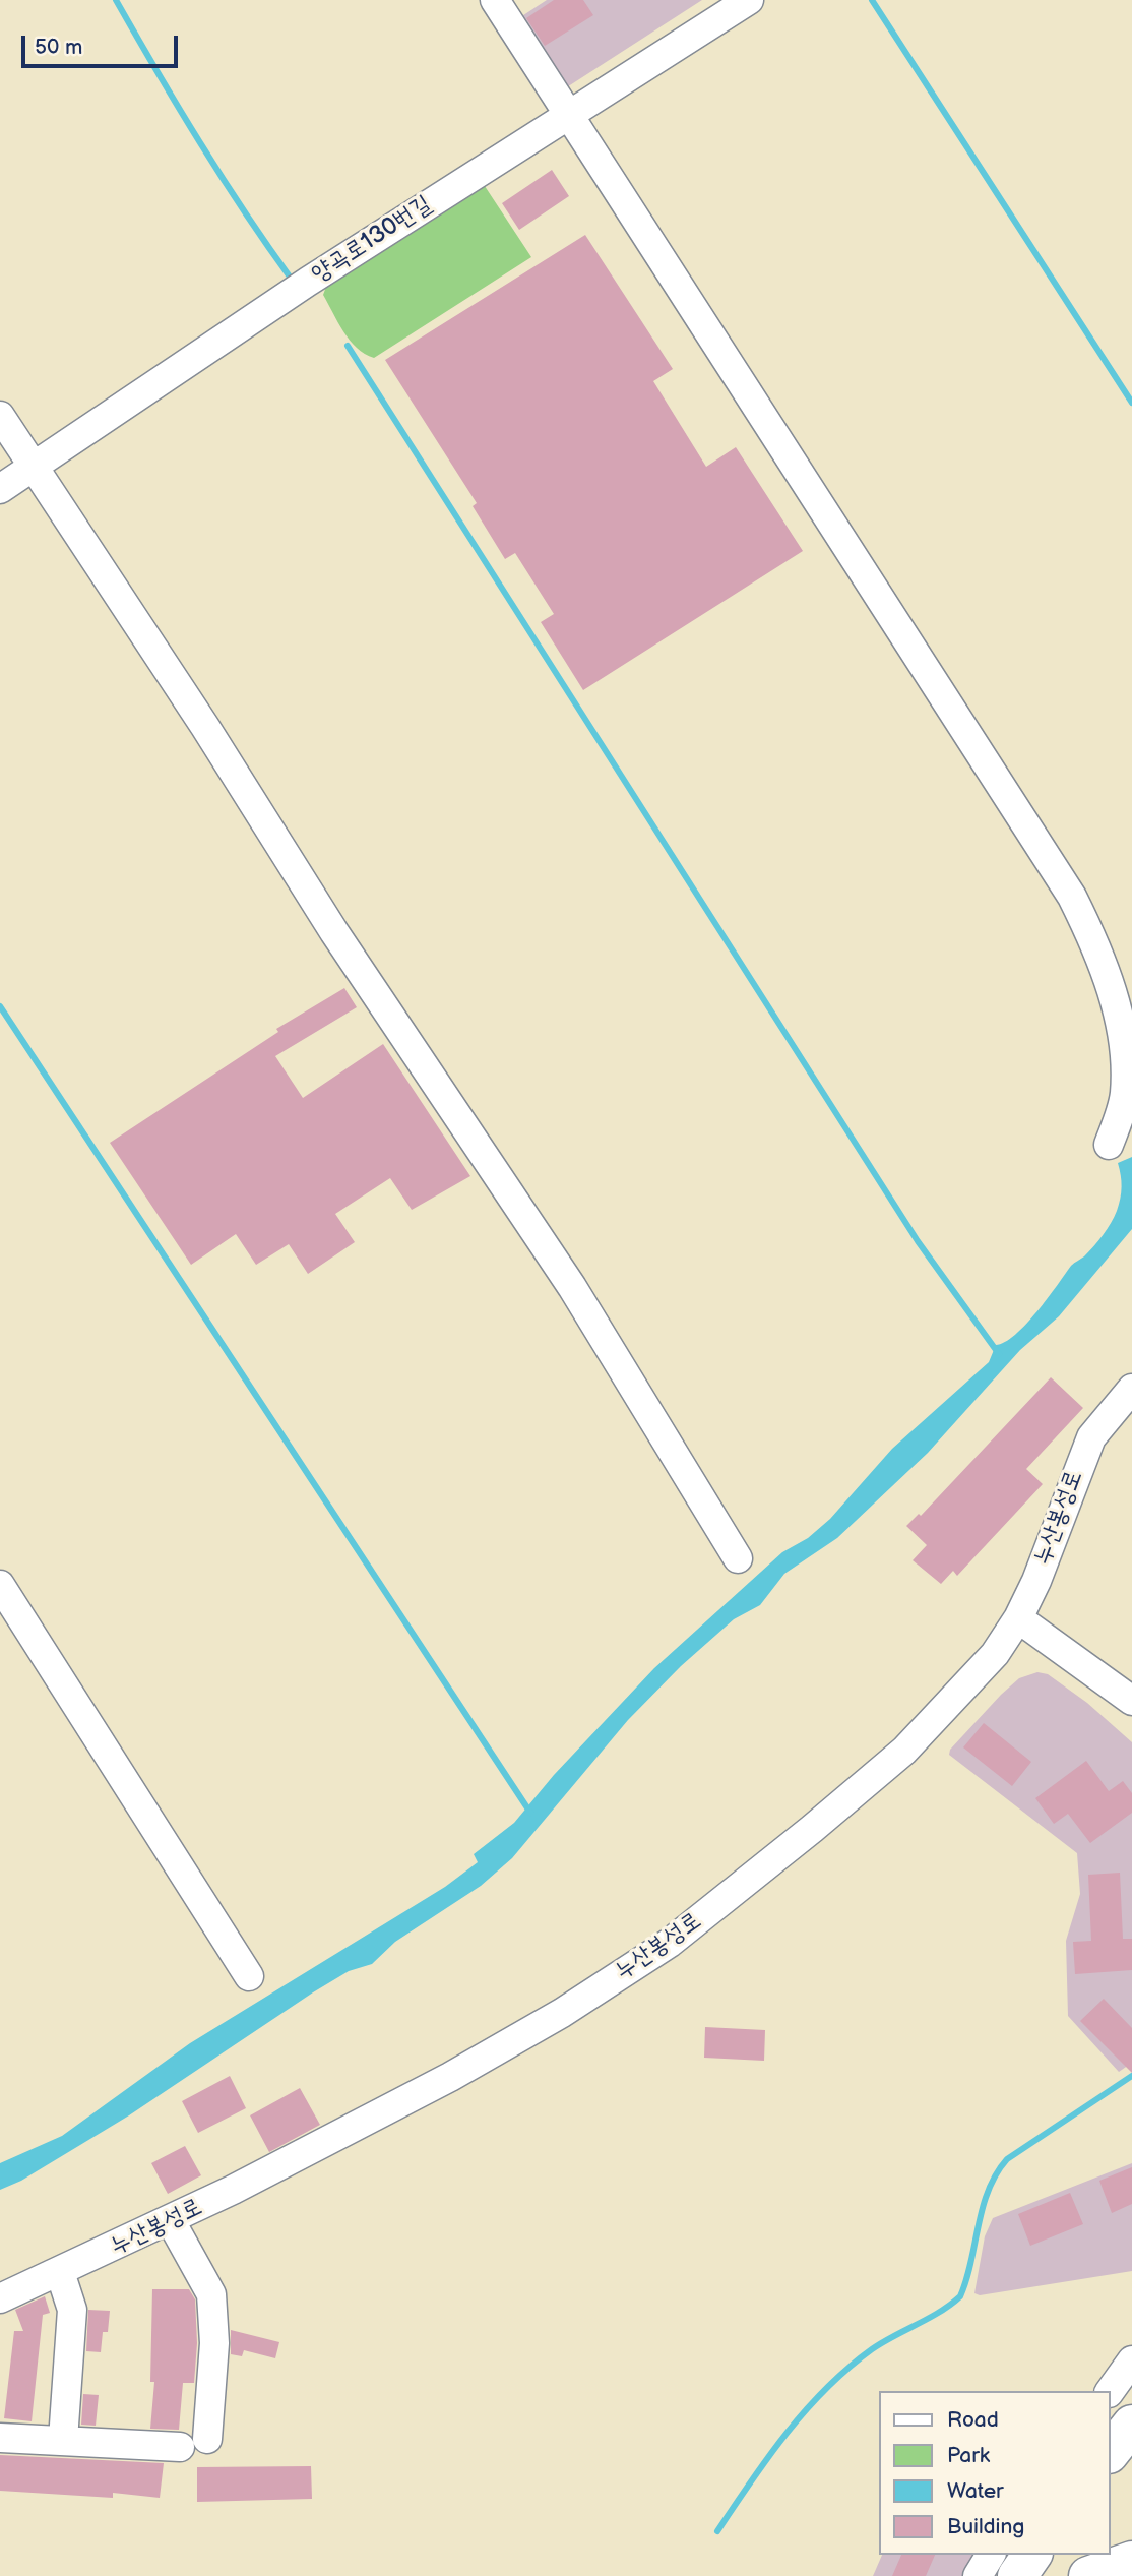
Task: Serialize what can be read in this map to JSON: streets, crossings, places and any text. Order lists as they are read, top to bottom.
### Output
{
  "streets": {
    "street": ["양곡로130번길", "누산봉성로"]
  },
  "legend": [
    "Road",
    "Park",
    "Water",
    "Building"
  ],
  "scale_bar": "50 m"
}
